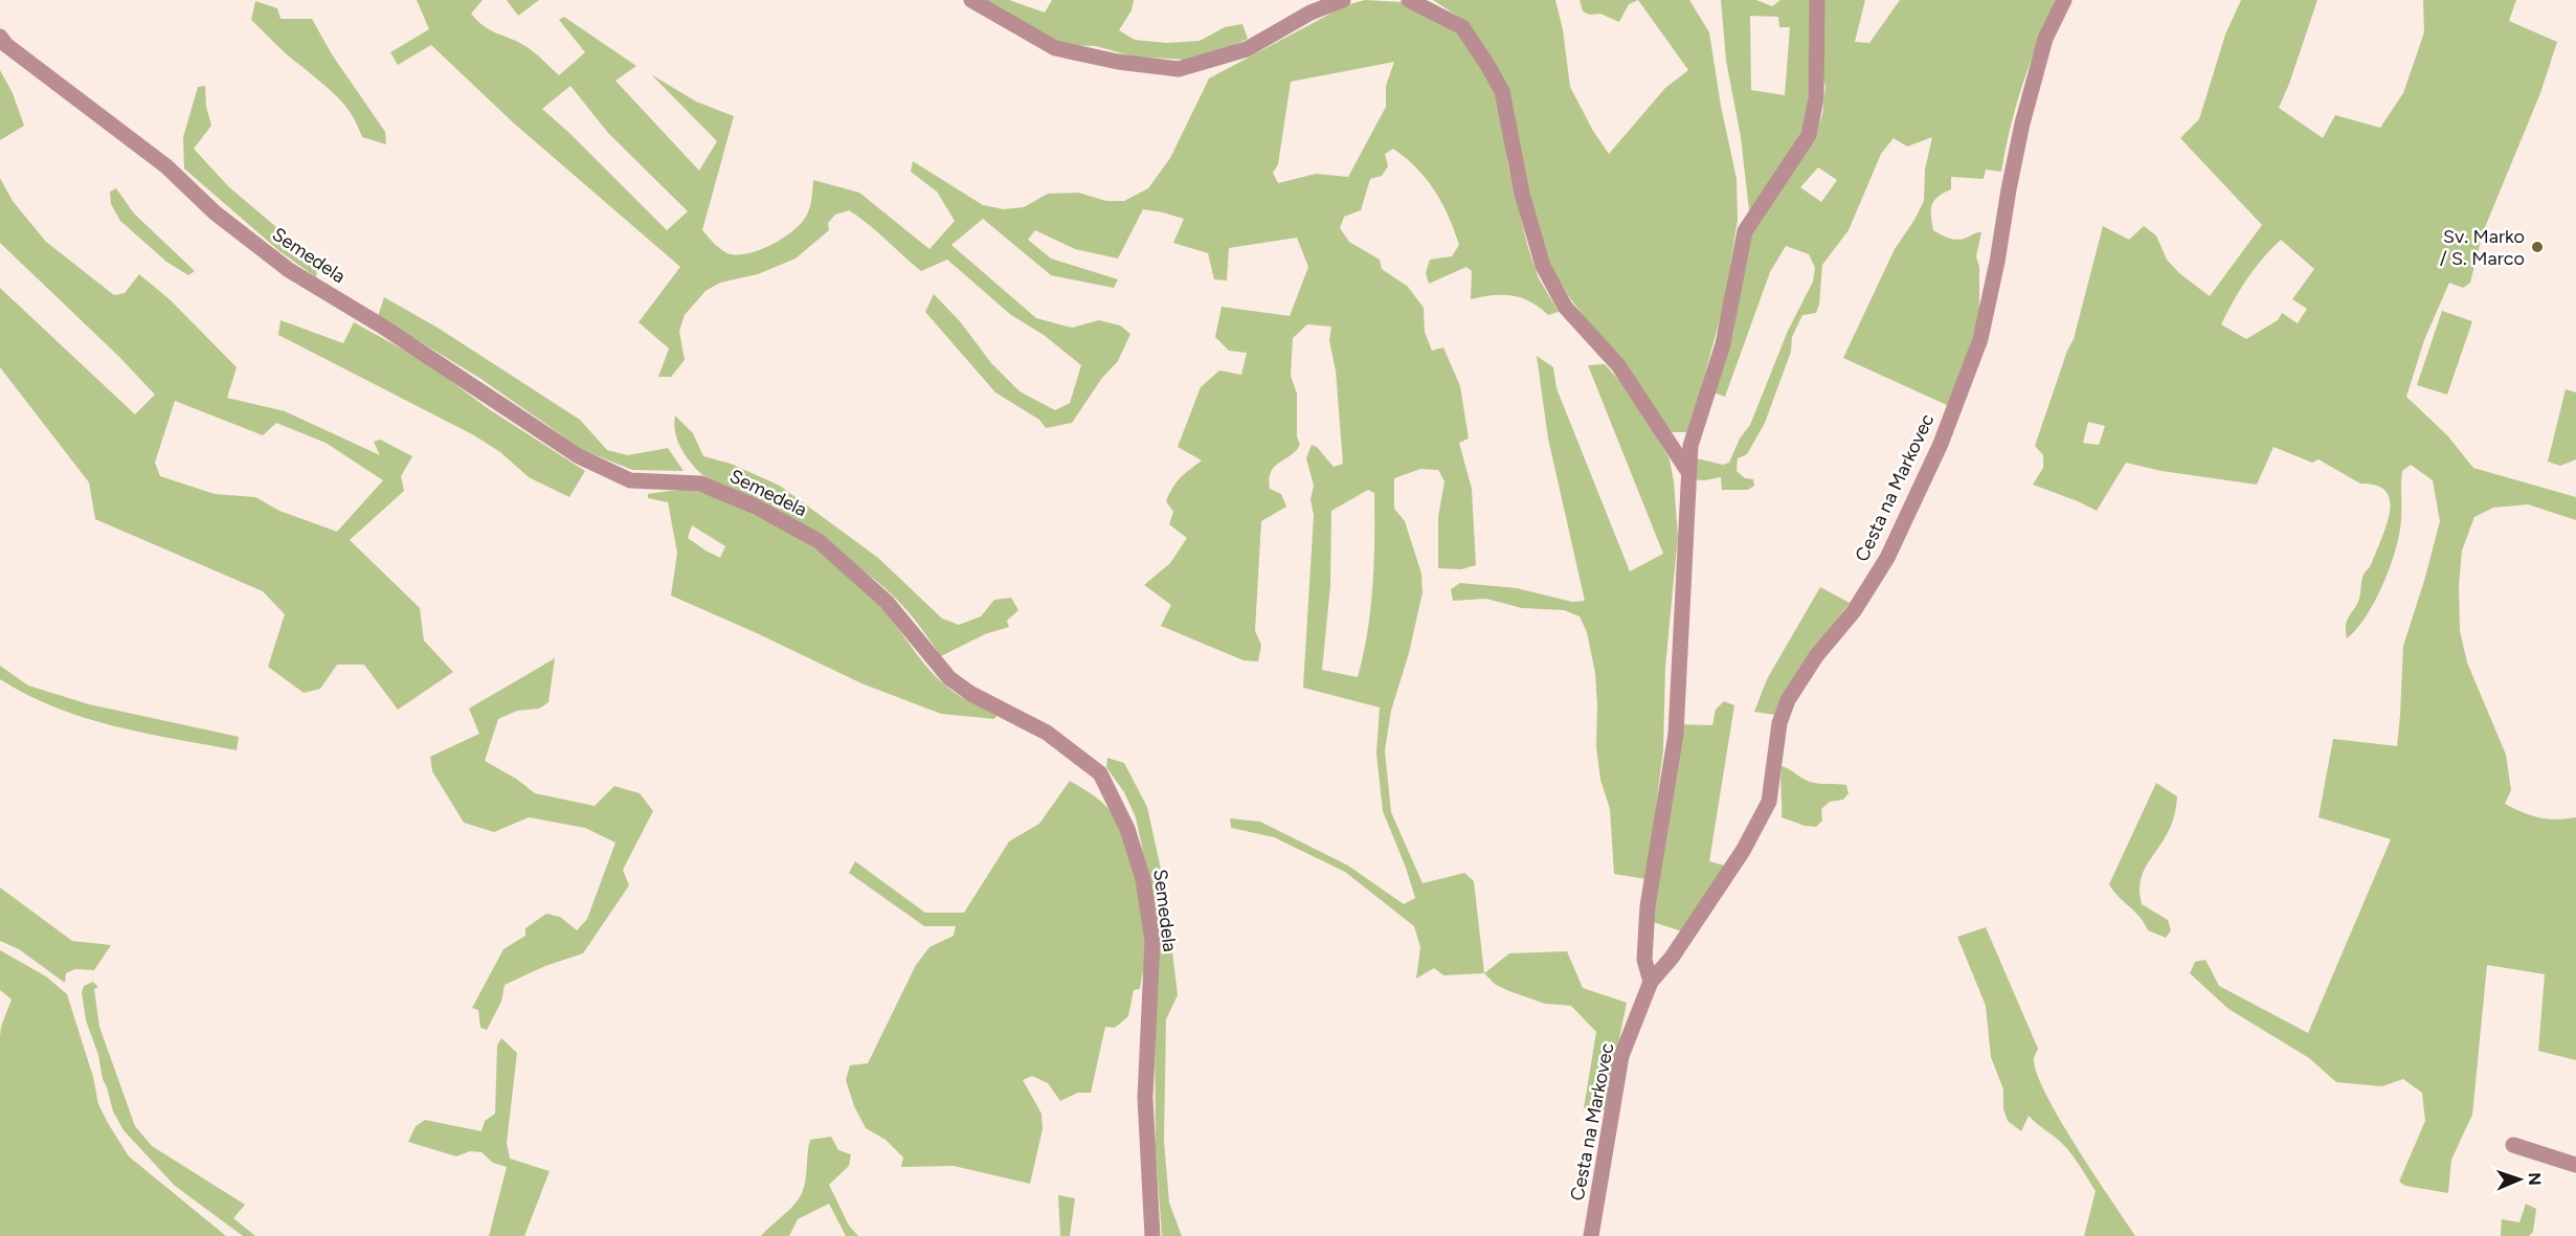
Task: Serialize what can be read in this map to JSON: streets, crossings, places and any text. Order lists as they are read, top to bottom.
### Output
{
  "streets": {
    "street": ["Semedela", "Cesta na Markovec"]
  },
  "places": ["Sv. Marko / S. Marco"],
  "north": "right"
}
